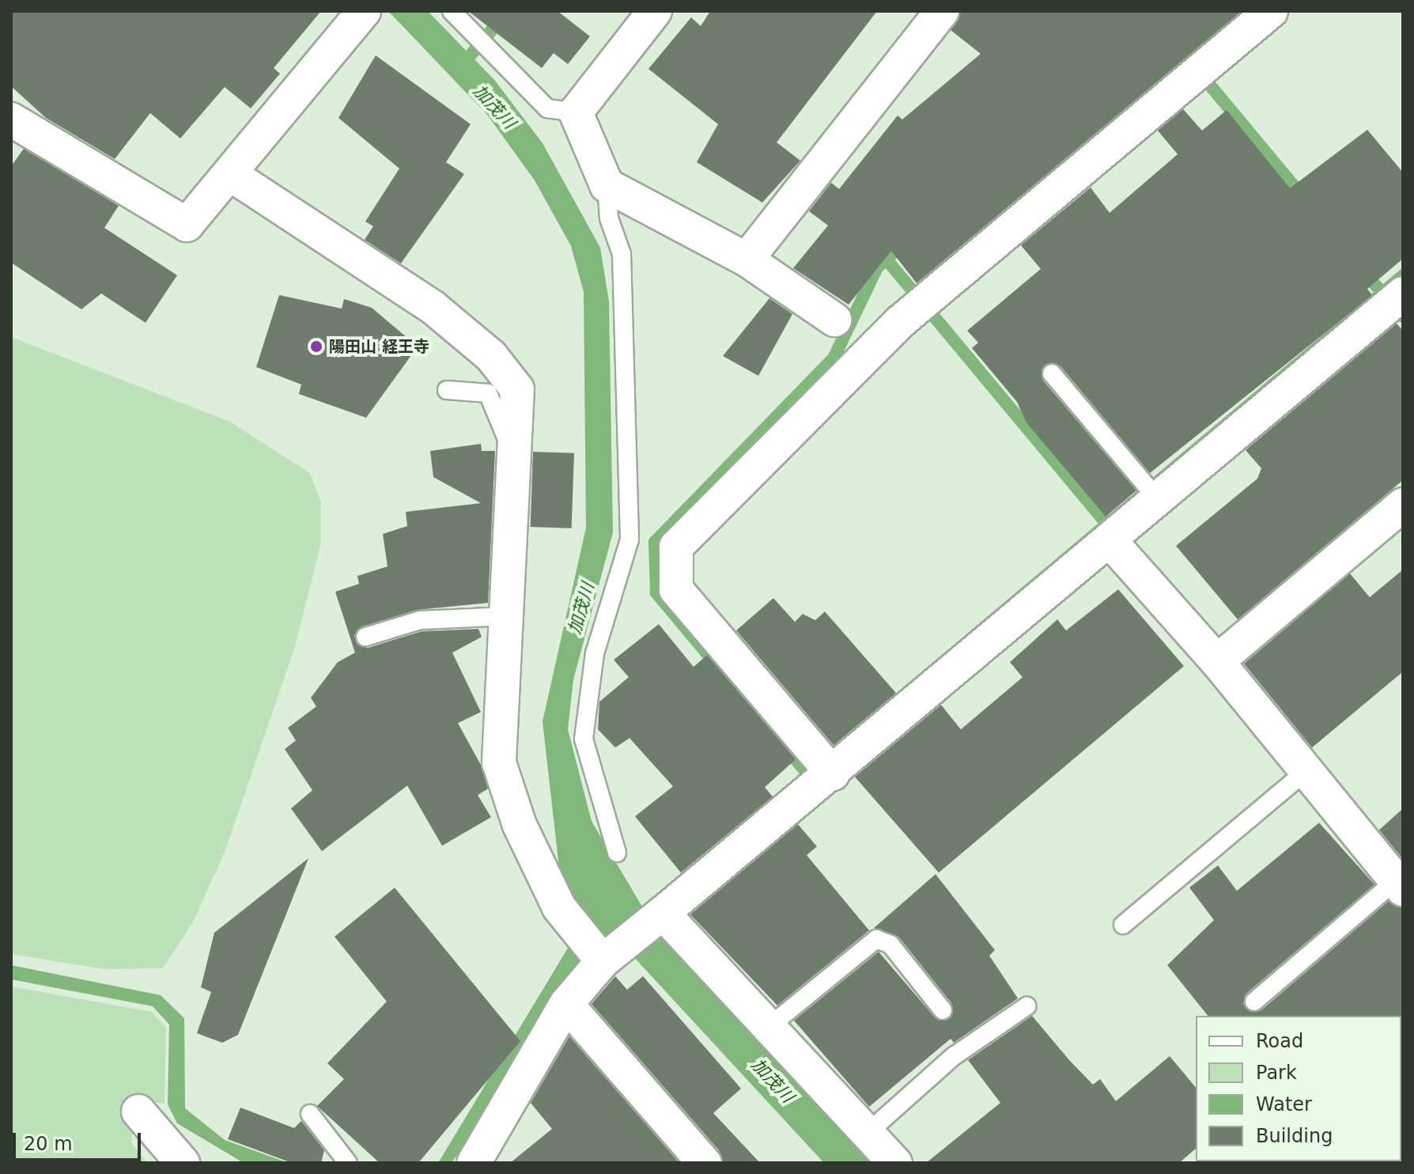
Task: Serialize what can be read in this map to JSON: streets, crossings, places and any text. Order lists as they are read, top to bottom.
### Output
{
  "water": ["加茂川"],
  "places": ["陽田山 経王寺"],
  "legend": [
    "Road",
    "Park",
    "Water",
    "Building"
  ],
  "scale_bar": "20 m"
}
